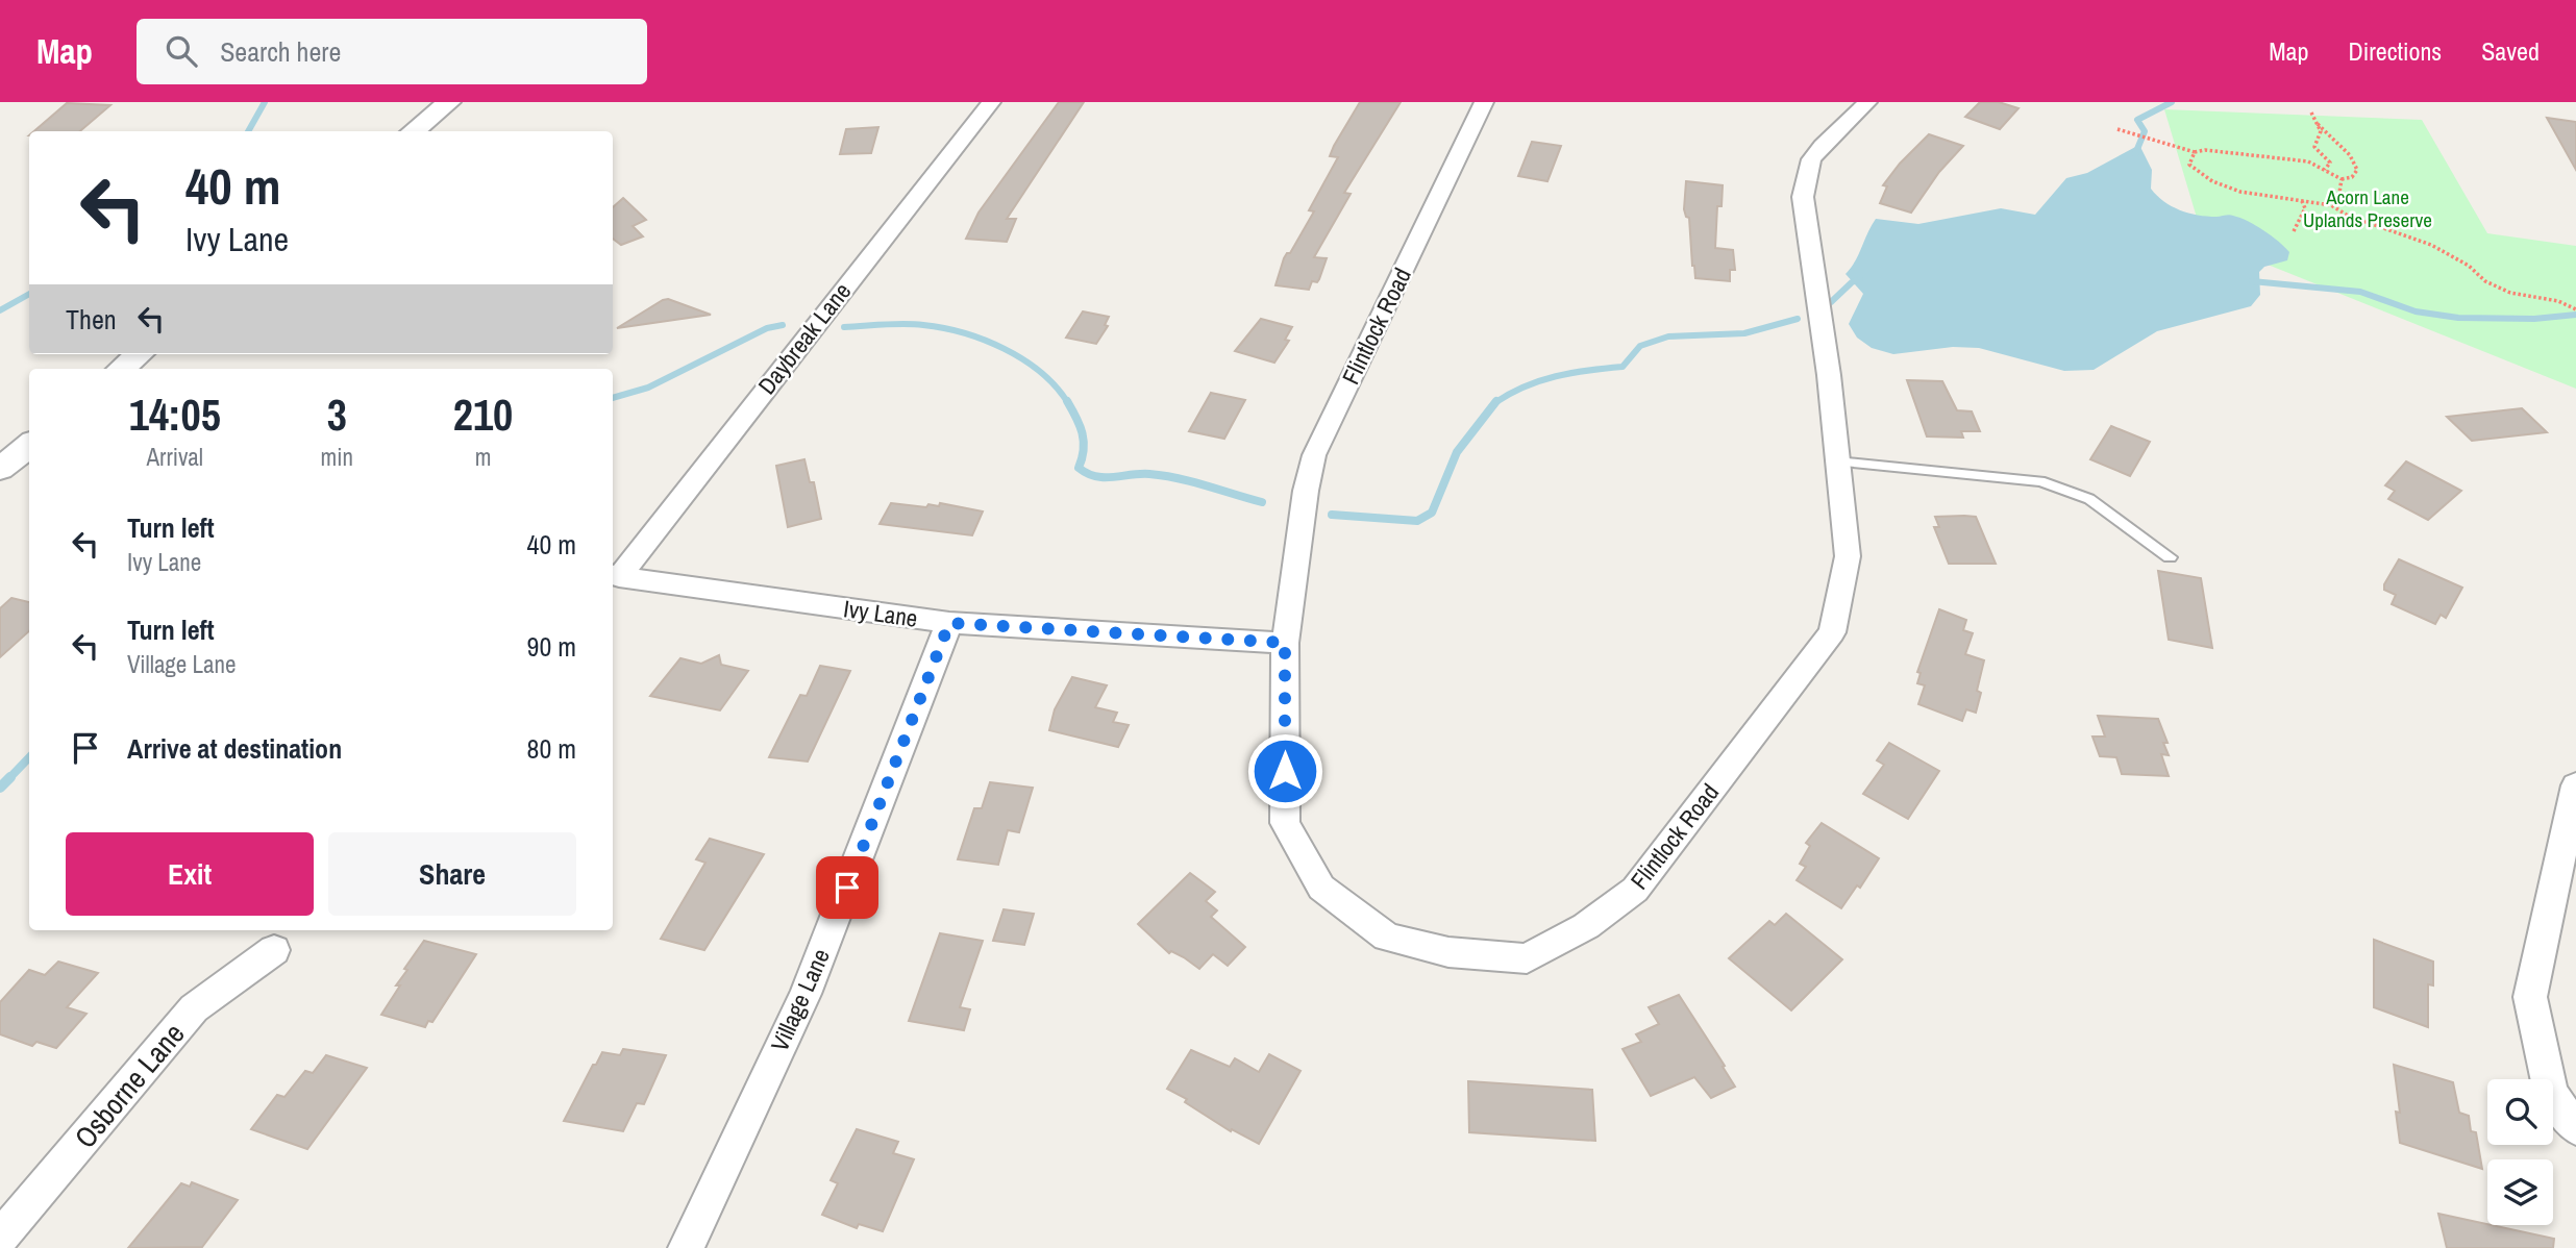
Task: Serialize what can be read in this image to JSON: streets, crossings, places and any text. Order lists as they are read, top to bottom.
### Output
{
  "streets": {
    "street": [
      "Flintlock Road",
      "Daybreak Lane",
      "Ivy Lane",
      "Village Lane",
      "Osborne Lane"
    ]
  },
  "crossings": [
    ["Flintlock Road", "Ivy Lane"],
    ["Daybreak Lane", "Ivy Lane"],
    ["Ivy Lane", "Village Lane"]
  ],
  "parks": ["Acorn Lane Uplands Preserve"],
  "page": {
    "header": "Map",
    "search": "Search here",
    "nav": ["Map", "Directions", "Saved"],
    "turn": ["40 m", "Ivy Lane"],
    "then": "Then",
    "eta": [
      "14:05",
      "Arrival",
      "3",
      "min",
      "210",
      "m"
    ],
    "list": [
      {
        "name": "Turn left",
        "note": "Ivy Lane",
        "value": "40 m"
      },
      {
        "name": "Turn left",
        "note": "Village Lane",
        "value": "90 m"
      },
      {
        "name": "Arrive at destination",
        "value": "80 m"
      }
    ],
    "buttons": ["Exit", "Share"]
  }
}
